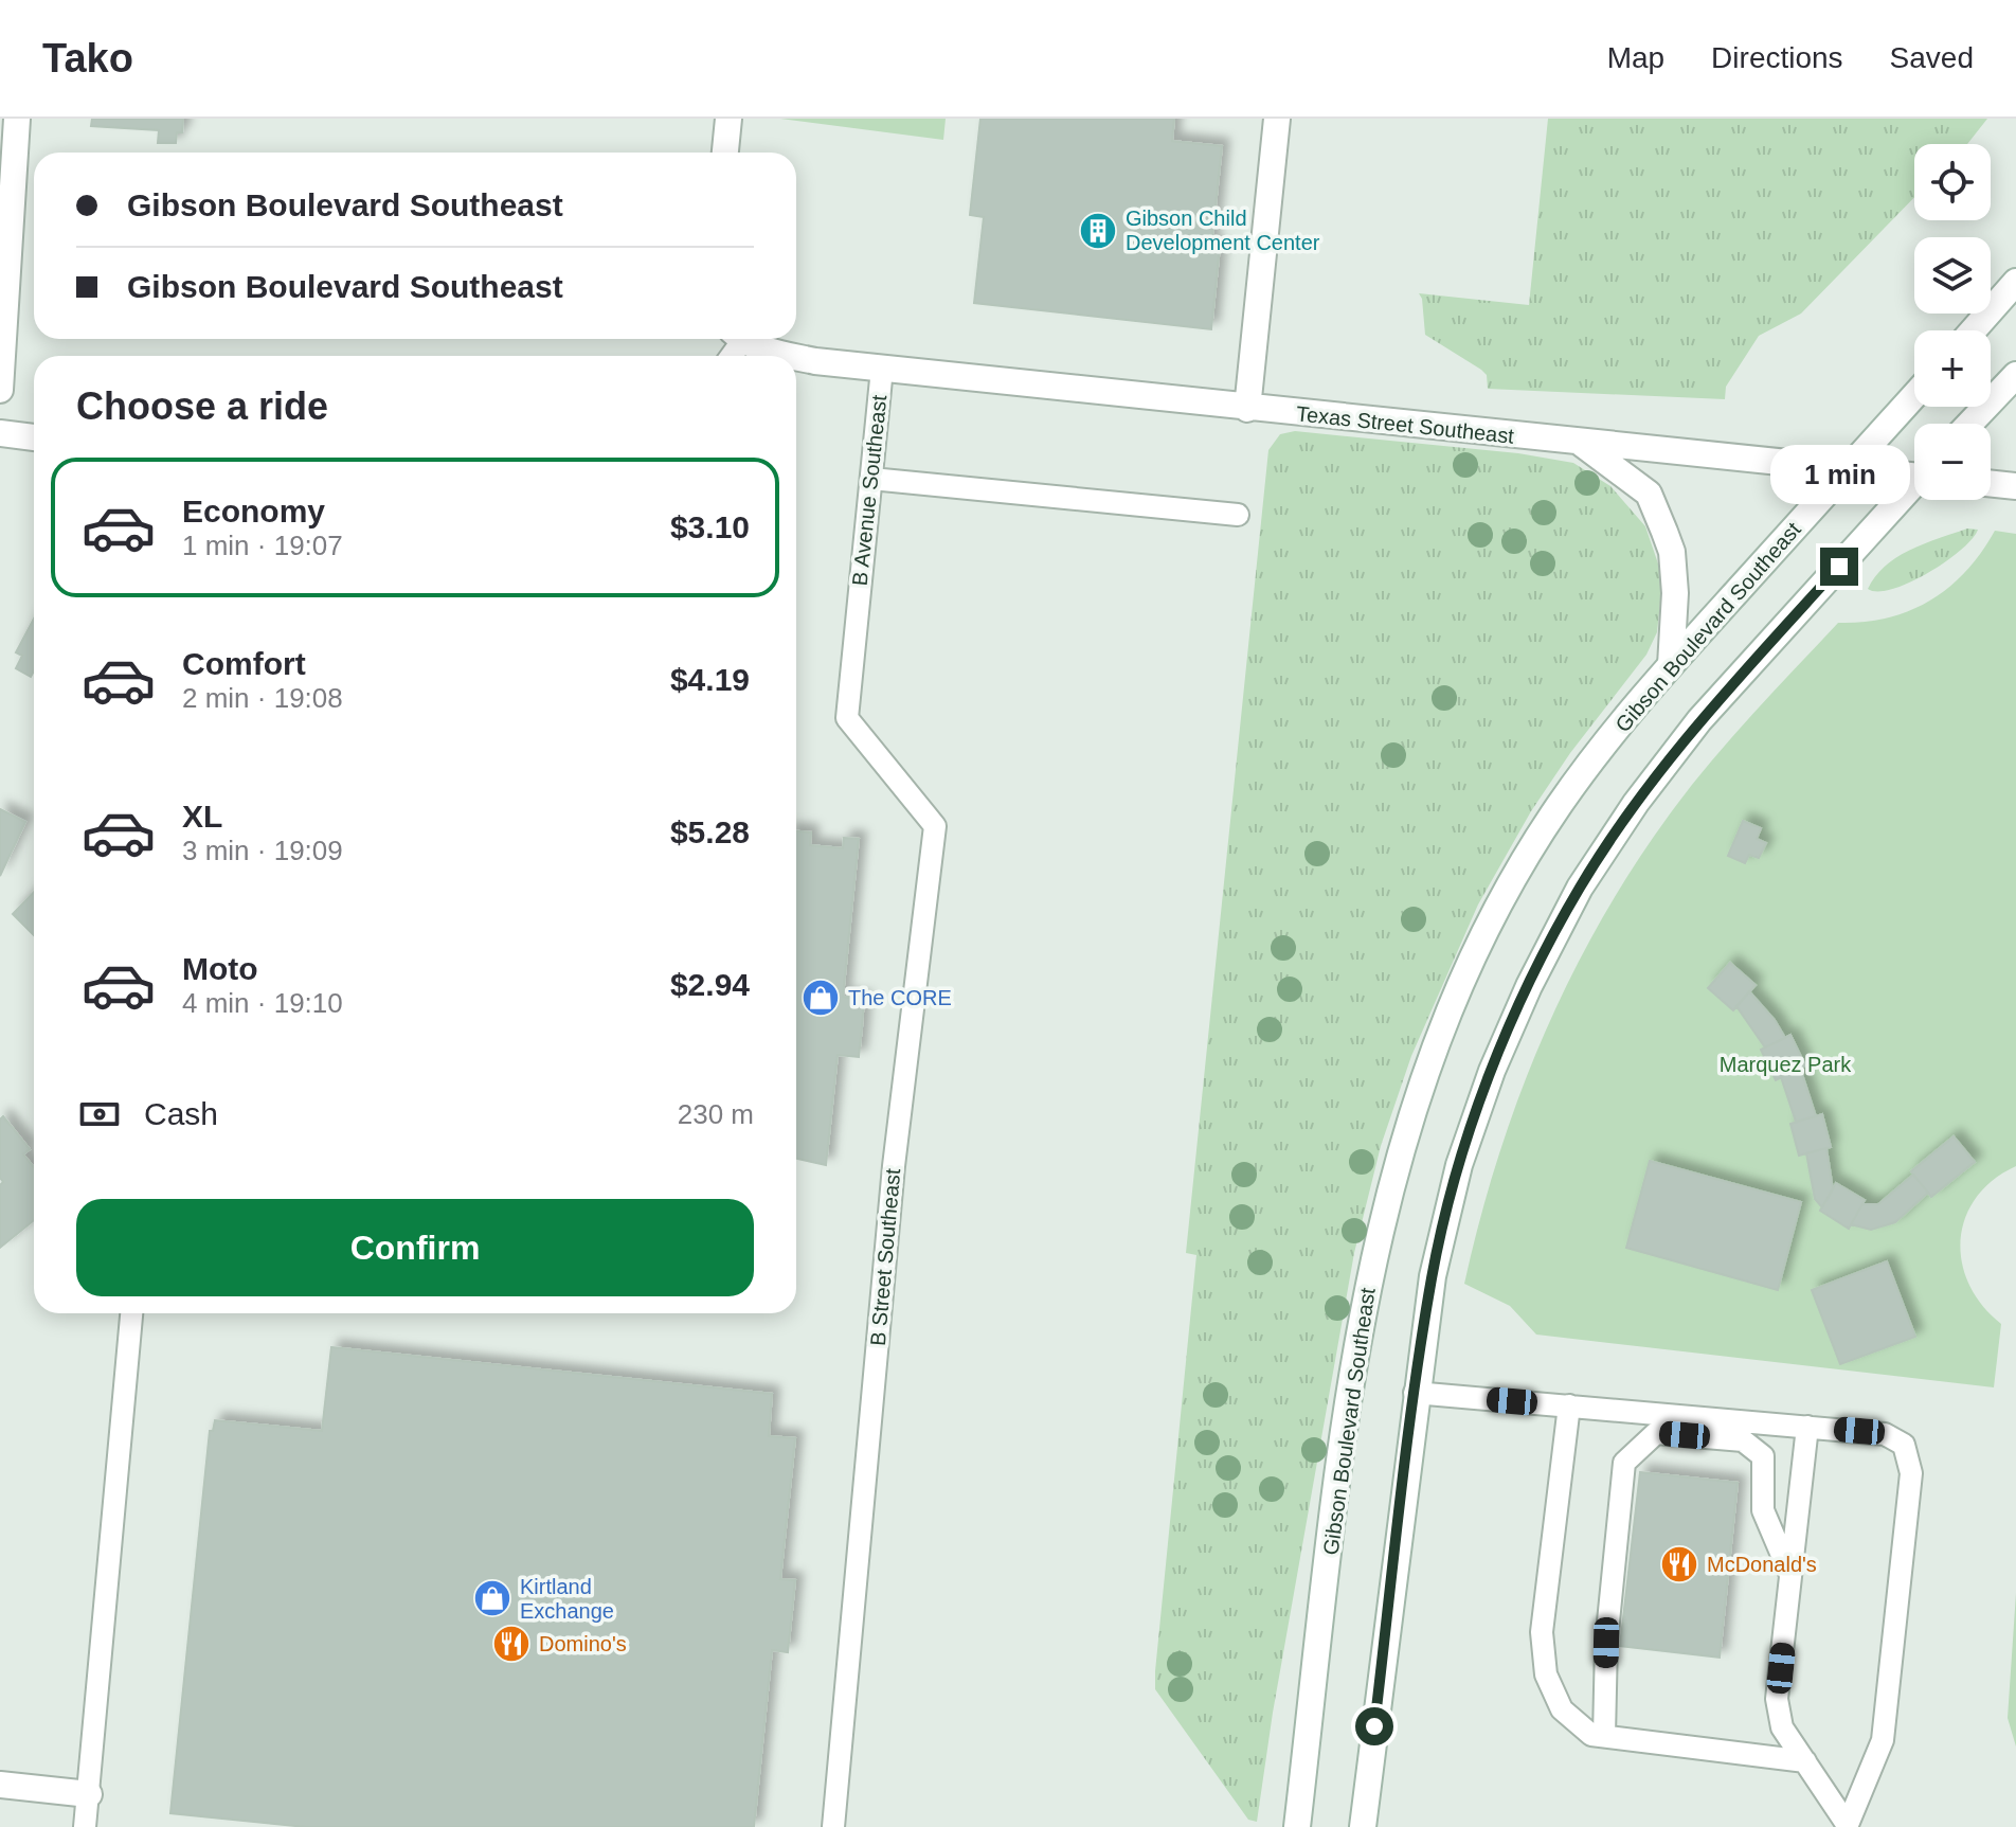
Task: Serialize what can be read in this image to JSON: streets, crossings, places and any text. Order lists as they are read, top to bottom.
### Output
{
  "streets": {
    "main road": ["Texas Street Southeast", "B Avenue Southeast", "Gibson Boulevard Southeast"],
    "lane": ["B Street Southeast"]
  },
  "crossings": [
    ["Texas Street Southeast", "B Avenue Southeast"],
    ["Texas Street Southeast", "Gibson Boulevard Southeast"],
    ["B Avenue Southeast", "B Street Southeast"]
  ],
  "parks": ["Marquez Park"],
  "places": {
    "building": ["Gibson Child Development Center"],
    "shop": ["The CORE", "Kirtland Exchange"],
    "restaurant": ["McDonald's", "Domino's"]
  },
  "page": {
    "header": "Tako",
    "nav": ["Map", "Directions", "Saved"],
    "map_buttons": ["+", "−"],
    "banner": ["Gibson Boulevard Southeast", "Gibson Boulevard Southeast"],
    "heading": "Choose a ride",
    "bubble": "1 min",
    "list": [
      {
        "name": "Economy",
        "note": "1 min · 19:07",
        "value": "$3.10"
      },
      {
        "name": "Comfort",
        "note": "2 min · 19:08",
        "value": "$4.19"
      },
      {
        "name": "XL",
        "note": "3 min · 19:09",
        "value": "$5.28"
      },
      {
        "name": "Moto",
        "note": "4 min · 19:10",
        "value": "$2.94"
      }
    ],
    "pay": ["Cash", "230 m"],
    "buttons": "Confirm"
  }
}
